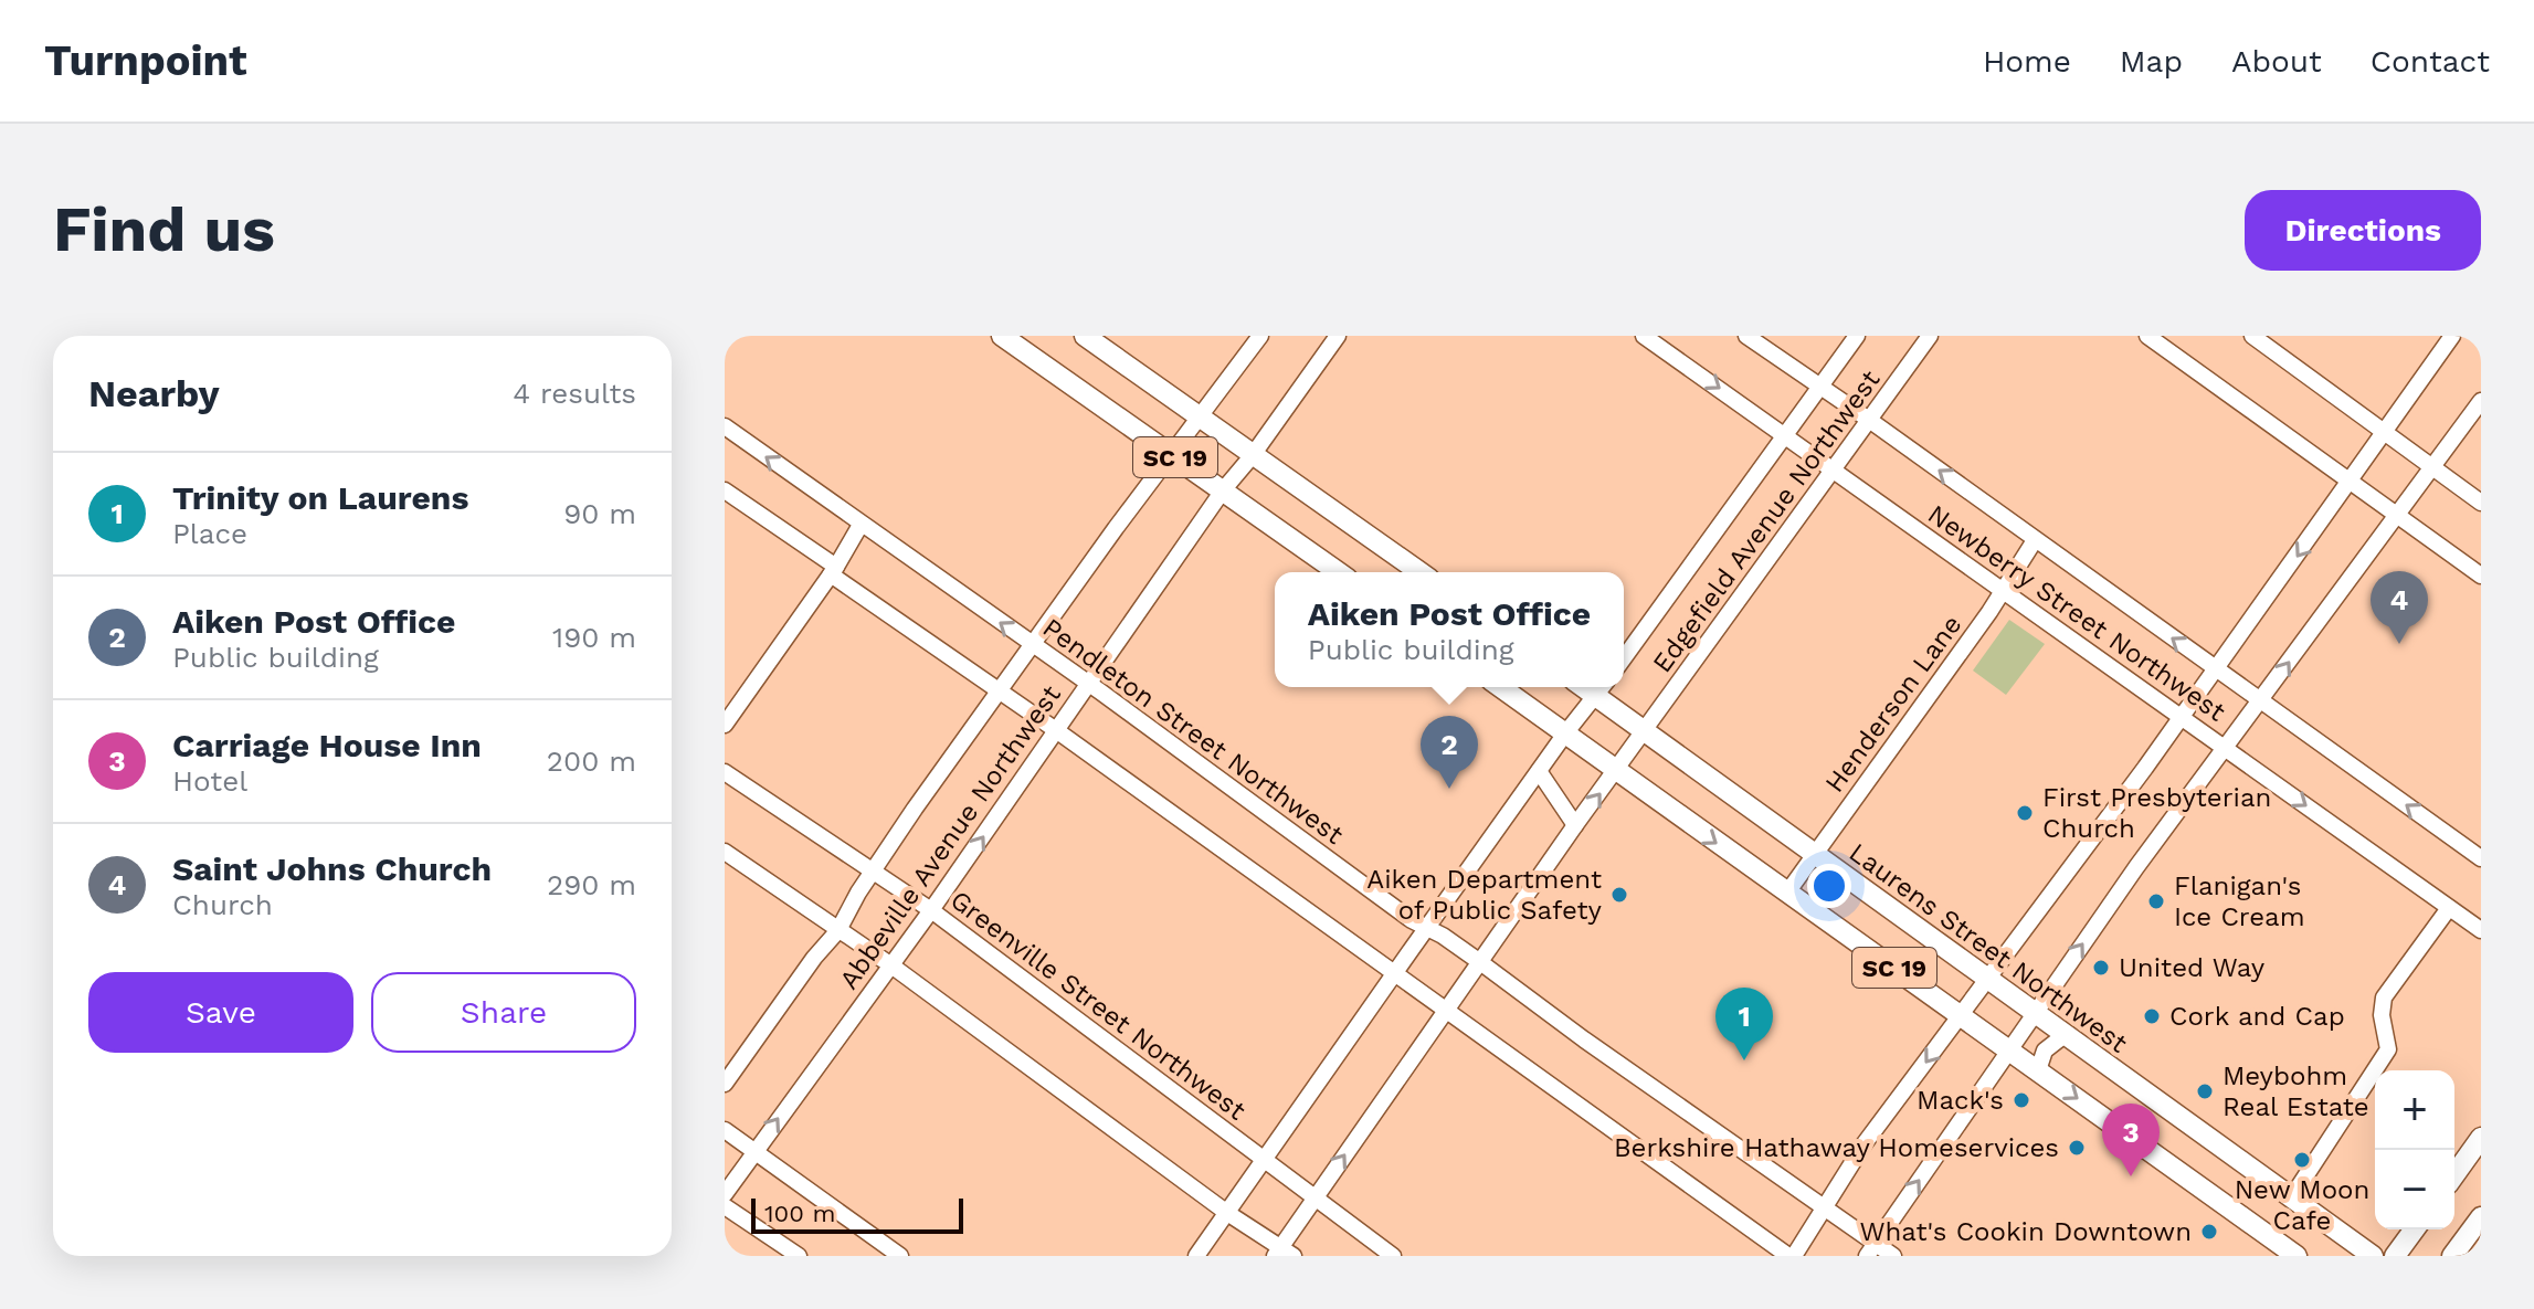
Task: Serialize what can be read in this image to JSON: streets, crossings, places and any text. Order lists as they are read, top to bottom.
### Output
{
  "streets": {
    "main road": ["SC 19", "Laurens Street Northwest"],
    "street": [
      "Edgefield Avenue Northwest",
      "Newberry Street Northwest",
      "Henderson Lane",
      "Pendleton Street Northwest",
      "Abbeville Avenue Northwest",
      "Greenville Street Northwest"
    ]
  },
  "crossings": [
    ["SC 19", "Edgefield Avenue Northwest"],
    ["SC 19", "Henderson Lane"],
    ["SC 19", "Abbeville Avenue Northwest"],
    ["Edgefield Avenue Northwest", "Newberry Street Northwest"],
    ["Edgefield Avenue Northwest", "Pendleton Street Northwest"],
    ["Edgefield Avenue Northwest", "Laurens Street Northwest"],
    ["Edgefield Avenue Northwest", "Greenville Street Northwest"],
    ["Newberry Street Northwest", "Henderson Lane"],
    ["Henderson Lane", "Laurens Street Northwest"],
    ["Pendleton Street Northwest", "Abbeville Avenue Northwest"],
    ["Abbeville Avenue Northwest", "Greenville Street Northwest"]
  ],
  "places": [
    "First Presbyterian Church",
    "Aiken Department of Public Safety",
    "Flanigan's Ice Cream",
    "United Way",
    "Cork and Cap",
    "Meybohm Real Estate",
    "Mack's",
    "Berkshire Hathaway Homeservices",
    "New Moon Cafe",
    "What's Cookin Downtown"
  ],
  "scale_bar": "100 m",
  "page": {
    "header": "Turnpoint",
    "nav": [
      "Home",
      "Map",
      "About",
      "Contact"
    ],
    "buttons": [
      "Directions",
      ["Save", "Share"]
    ],
    "title": "Find us",
    "heading": ["Nearby", "4 results"],
    "list": [
      {
        "mark": "1",
        "name": "Trinity on Laurens",
        "note": "Place",
        "value": "90 m"
      },
      {
        "mark": "2",
        "name": "Aiken Post Office",
        "note": "Public building",
        "value": "190 m"
      },
      {
        "mark": "3",
        "name": "Carriage House Inn",
        "note": "Hotel",
        "value": "200 m"
      },
      {
        "mark": "4",
        "name": "Saint Johns Church",
        "note": "Church",
        "value": "290 m"
      }
    ],
    "pins": [
      "4",
      "2",
      "1",
      "3"
    ],
    "popup": ["Aiken Post Office", "Public building"],
    "map_buttons": ["+", "−"],
    "scale": "100 m"
  }
}
